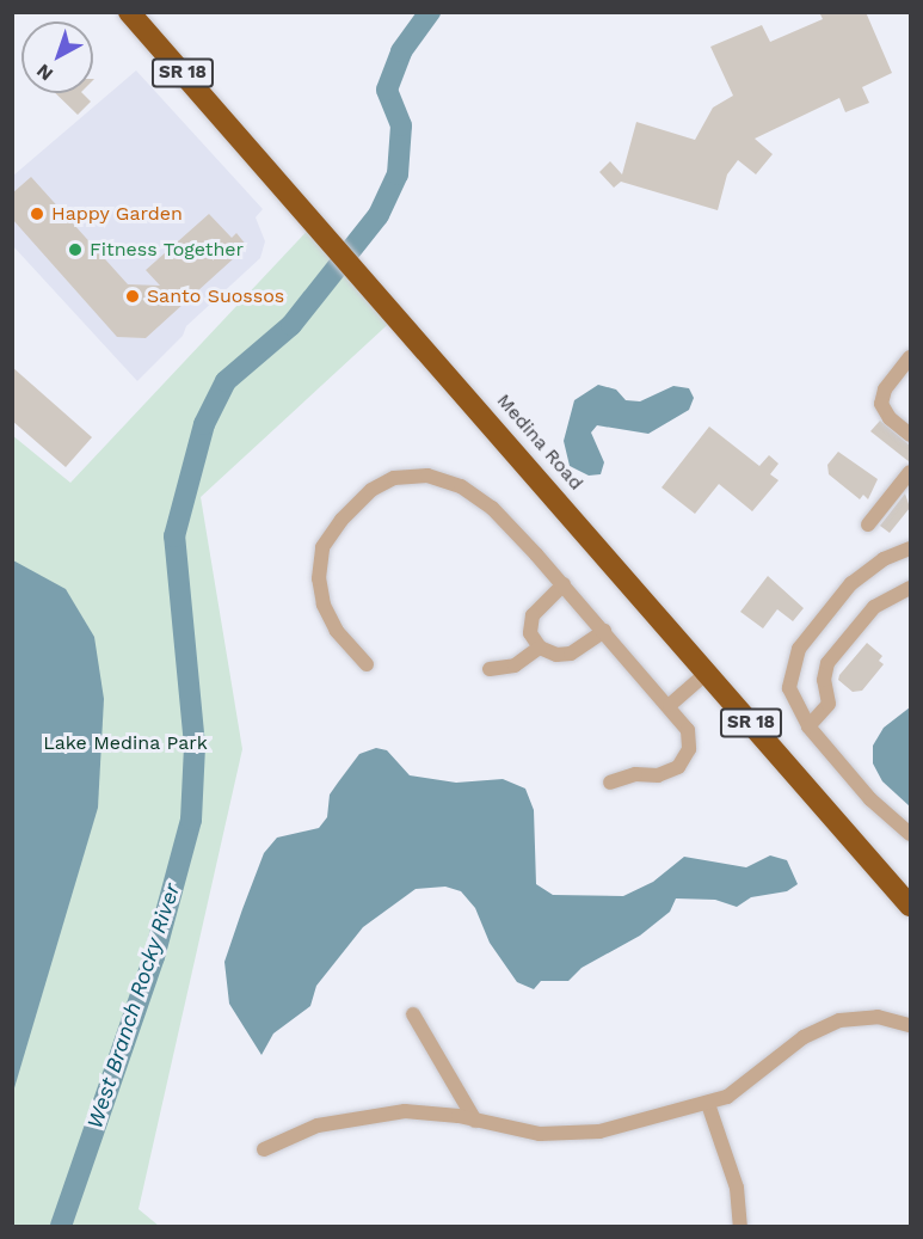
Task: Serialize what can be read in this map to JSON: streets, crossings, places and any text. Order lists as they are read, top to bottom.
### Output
{
  "streets": {
    "highway": ["SR 18", "Medina Road"]
  },
  "water": ["West Branch Rocky River"],
  "parks": ["Lake Medina Park"],
  "places": ["Happy Garden", "Fitness Together", "Santo Suossos"],
  "north": "bottom left"
}
